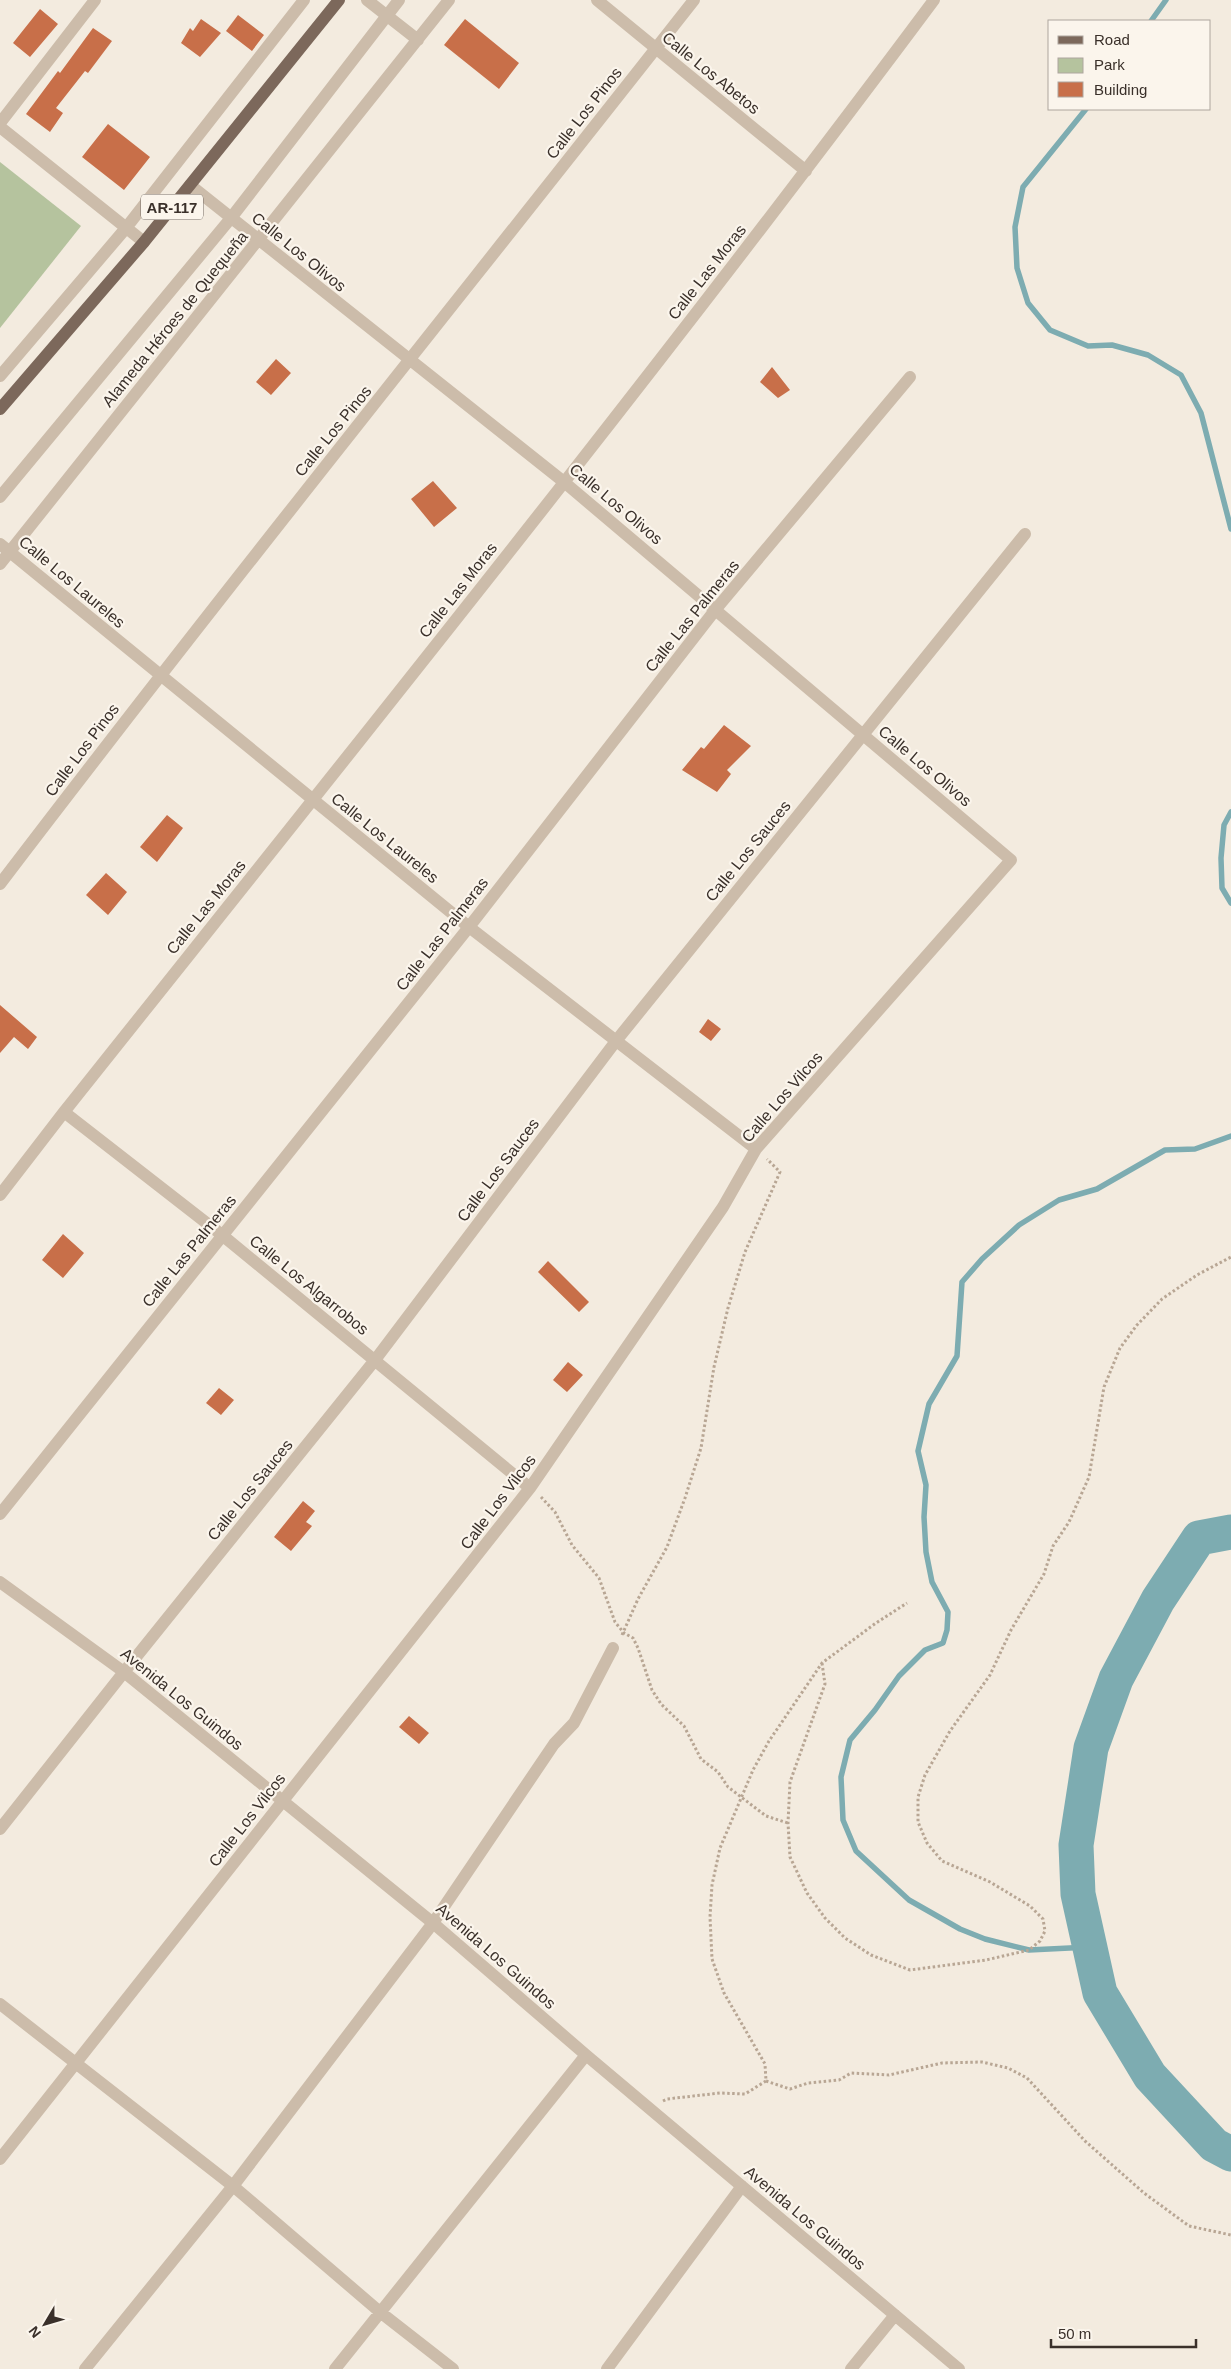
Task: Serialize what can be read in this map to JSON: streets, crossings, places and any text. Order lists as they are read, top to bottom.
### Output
{
  "streets": {
    "main road": ["AR-117"],
    "street": [
      "Calle Los Abetos",
      "Calle Los Pinos",
      "Calle Los Olivos",
      "Calle Las Moras",
      "Alameda Héroes de Quequeña",
      "Calle Los Laureles",
      "Calle Las Palmeras",
      "Calle Los Sauces",
      "Calle Los Vilcos",
      "Calle Los Algarrobos",
      "Avenida Los Guindos"
    ]
  },
  "crossings": [
    ["Calle Los Abetos", "Calle Los Pinos"],
    ["Calle Los Abetos", "Calle Las Moras"],
    ["Calle Los Pinos", "Calle Los Olivos"],
    ["Calle Los Pinos", "Calle Los Laureles"],
    ["AR-117", "Calle Los Olivos"],
    ["Calle Los Olivos", "Calle Las Moras"],
    ["Calle Los Olivos", "Alameda Héroes de Quequeña"],
    ["Calle Los Olivos", "Calle Las Palmeras"],
    ["Calle Los Olivos", "Calle Los Sauces"],
    ["Calle Los Olivos", "Calle Los Vilcos"],
    ["Calle Las Moras", "Calle Los Laureles"],
    ["Calle Las Moras", "Calle Los Algarrobos"],
    ["Alameda Héroes de Quequeña", "Calle Los Laureles"],
    ["Calle Los Laureles", "Calle Las Palmeras"],
    ["Calle Los Laureles", "Calle Los Sauces"],
    ["Calle Los Laureles", "Calle Los Vilcos"],
    ["Calle Las Palmeras", "Calle Los Algarrobos"],
    ["Calle Los Sauces", "Calle Los Algarrobos"],
    ["Calle Los Sauces", "Avenida Los Guindos"],
    ["Calle Los Vilcos", "Calle Los Algarrobos"],
    ["Calle Los Vilcos", "Avenida Los Guindos"]
  ],
  "legend": ["Road", "Park", "Building"],
  "scale_bar": "50 m",
  "north": "bottom left"
}
